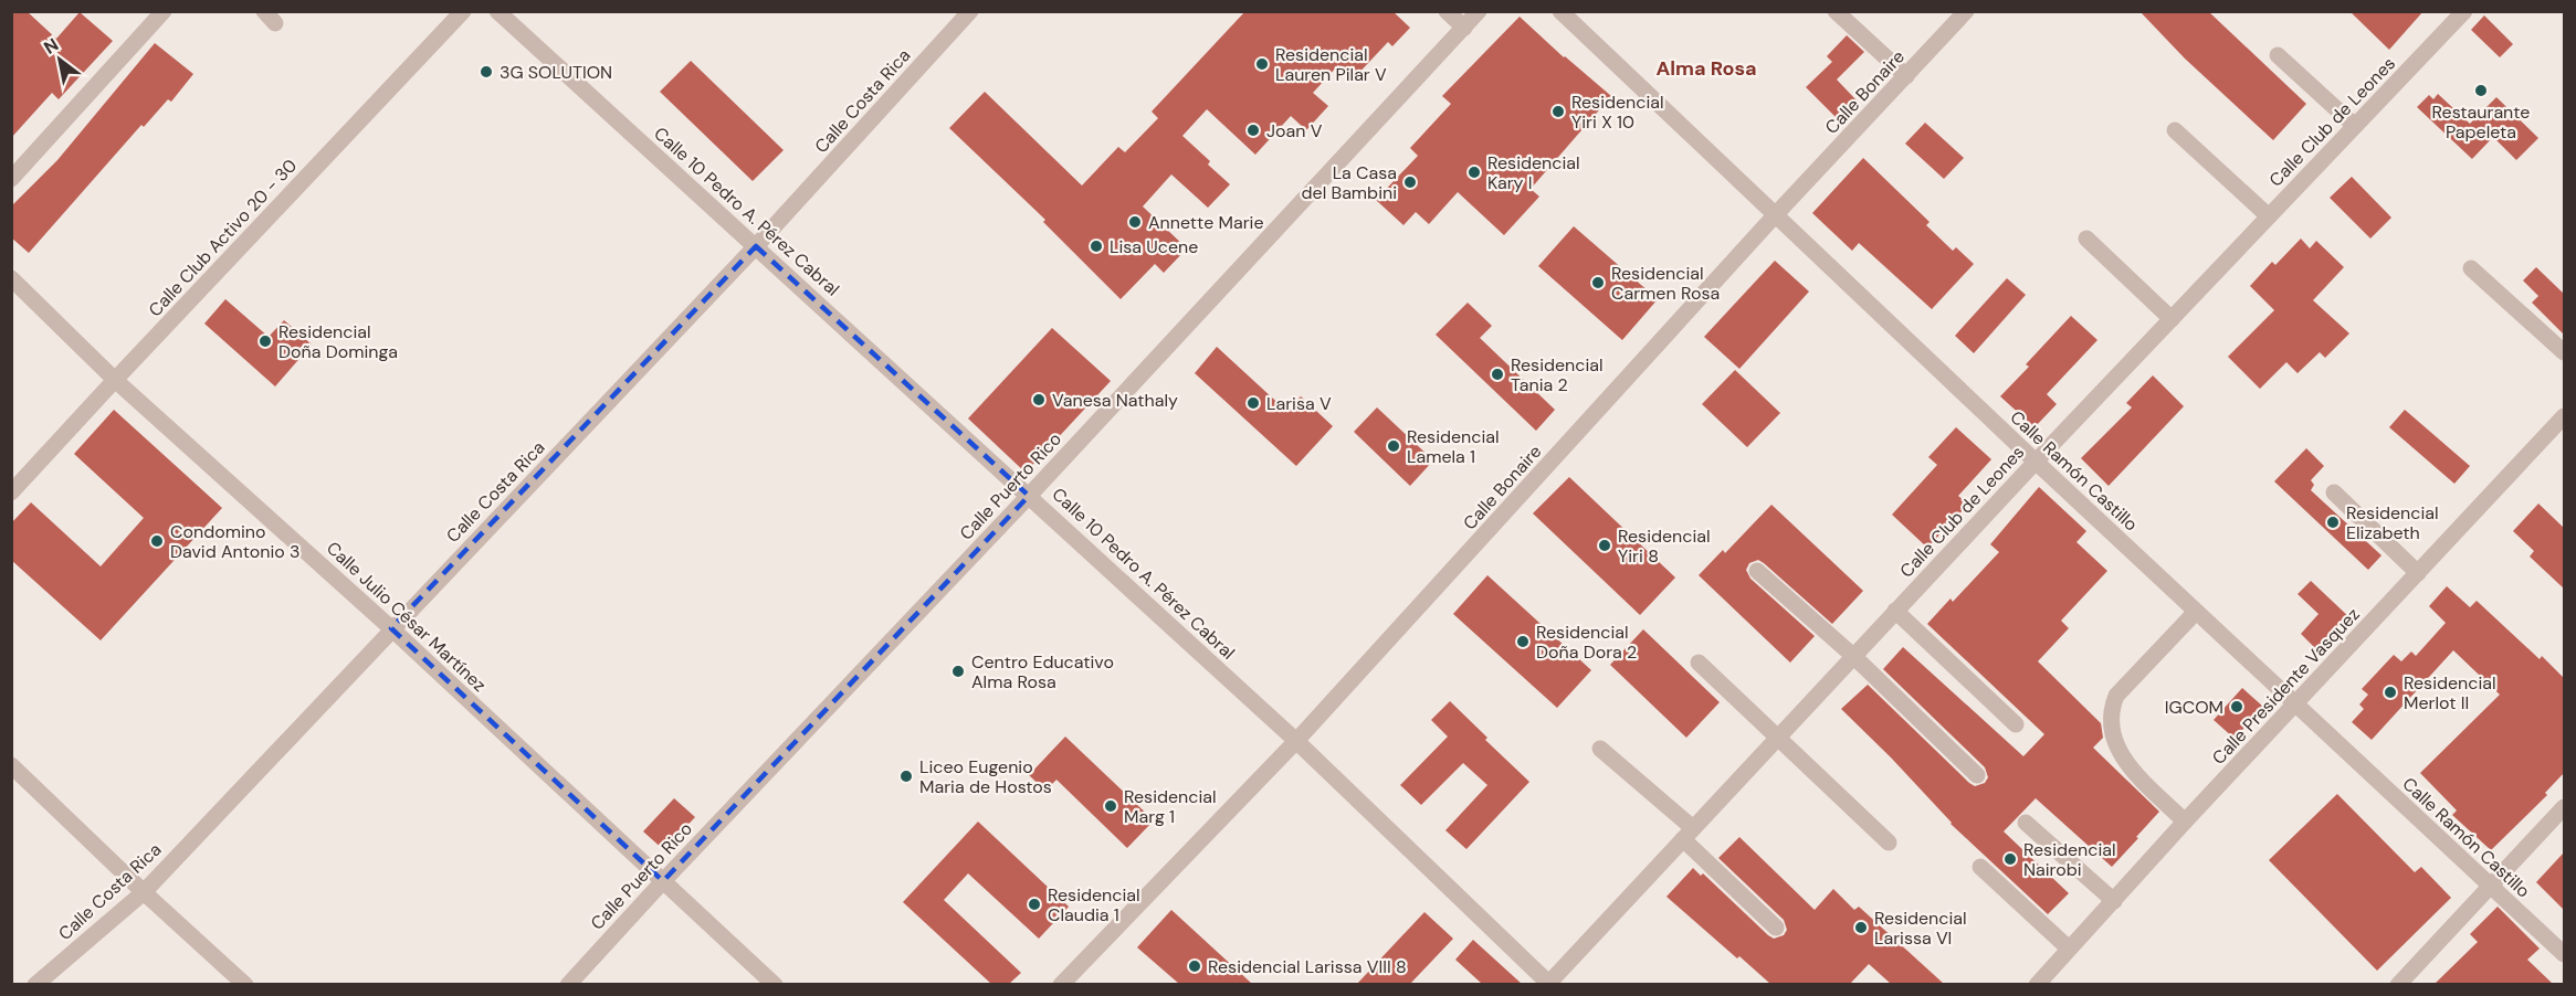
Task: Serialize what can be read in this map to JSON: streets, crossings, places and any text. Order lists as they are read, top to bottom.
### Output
{
  "streets": {
    "street": [
      "Calle Bonaire",
      "Calle Costa Rica",
      "Calle Club de Leones",
      "Calle 10 Pedro A. Pérez Cabral",
      "Calle Club Activo 20 - 30",
      "Calle Ramón Castillo",
      "Calle Puerto Rico",
      "Calle Julio César Martínez",
      "Calle Presidente Vasquez"
    ]
  },
  "crossings": [
    ["Calle Bonaire", "Calle 10 Pedro A. Pérez Cabral"],
    ["Calle Bonaire", "Calle Ramón Castillo"],
    ["Calle Costa Rica", "Calle 10 Pedro A. Pérez Cabral"],
    ["Calle Costa Rica", "Calle Julio César Martínez"],
    ["Calle Club de Leones", "Calle 10 Pedro A. Pérez Cabral"],
    ["Calle Club de Leones", "Calle Ramón Castillo"],
    ["Calle 10 Pedro A. Pérez Cabral", "Calle Puerto Rico"],
    ["Calle Club Activo 20 - 30", "Calle Julio César Martínez"],
    ["Calle Ramón Castillo", "Calle Presidente Vasquez"],
    ["Calle Puerto Rico", "Calle Julio César Martínez"]
  ],
  "districts": ["Alma Rosa"],
  "places": [
    "Residencial Lauren Pilar V",
    "3G SOLUTION",
    "Restaurante Papeleta",
    "Residencial Yiri X 10",
    "Joan V",
    "Residencial Kary I",
    "La Casa del Bambini",
    "Annette Marie",
    "Lisa Ucene",
    "Residencial Carmen Rosa",
    "Residencial Doña Dominga",
    "Residencial Tania 2",
    "Vanesa Nathaly",
    "Larisa V",
    "Residencial Lamela 1",
    "Residencial Elizabeth",
    "Condomino David Antonio 3",
    "Residencial Yiri 8",
    "Residencial Doña Dora 2",
    "Centro Educativo Alma Rosa",
    "Residencial Merlot II",
    "IGCOM",
    "Liceo Eugenio Maria de Hostos",
    "Residencial Marg 1",
    "Residencial Nairobi",
    "Residencial Claudia 1",
    "Residencial Larissa VI",
    "Residencial Larissa VIII 8"
  ],
  "north": "top left"
}
